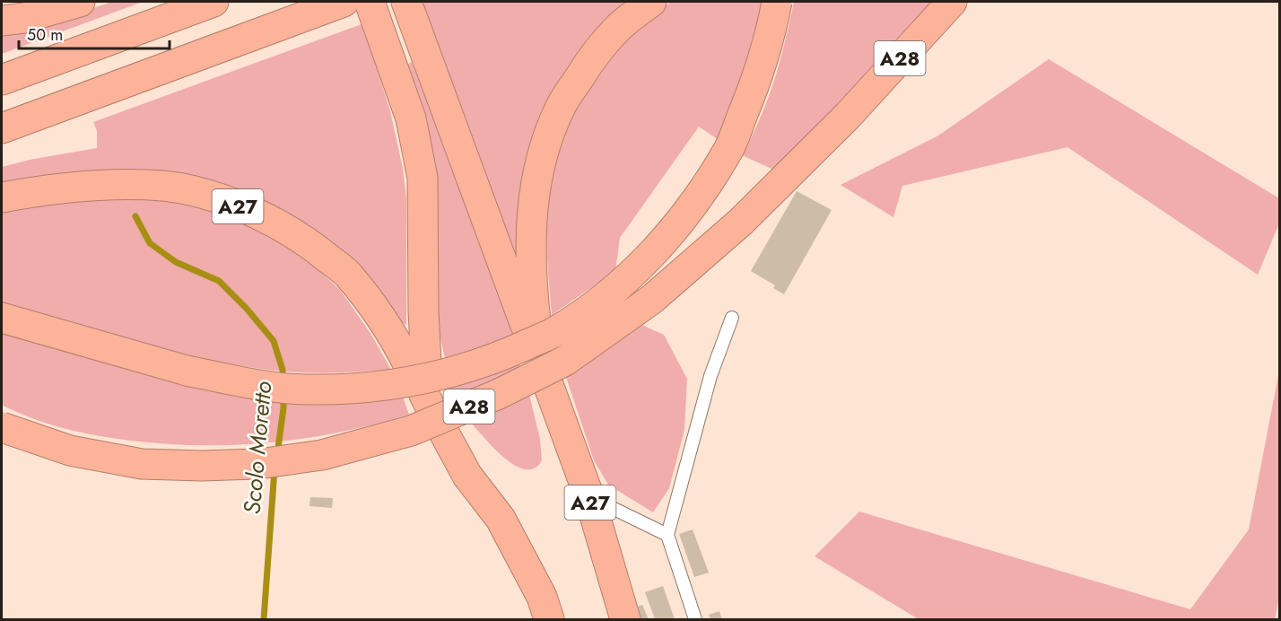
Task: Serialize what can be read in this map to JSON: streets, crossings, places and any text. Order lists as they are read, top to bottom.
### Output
{
  "streets": {
    "highway": ["A28", "A27"]
  },
  "water": ["Scolo Moretto"],
  "scale_bar": "50 m"
}
